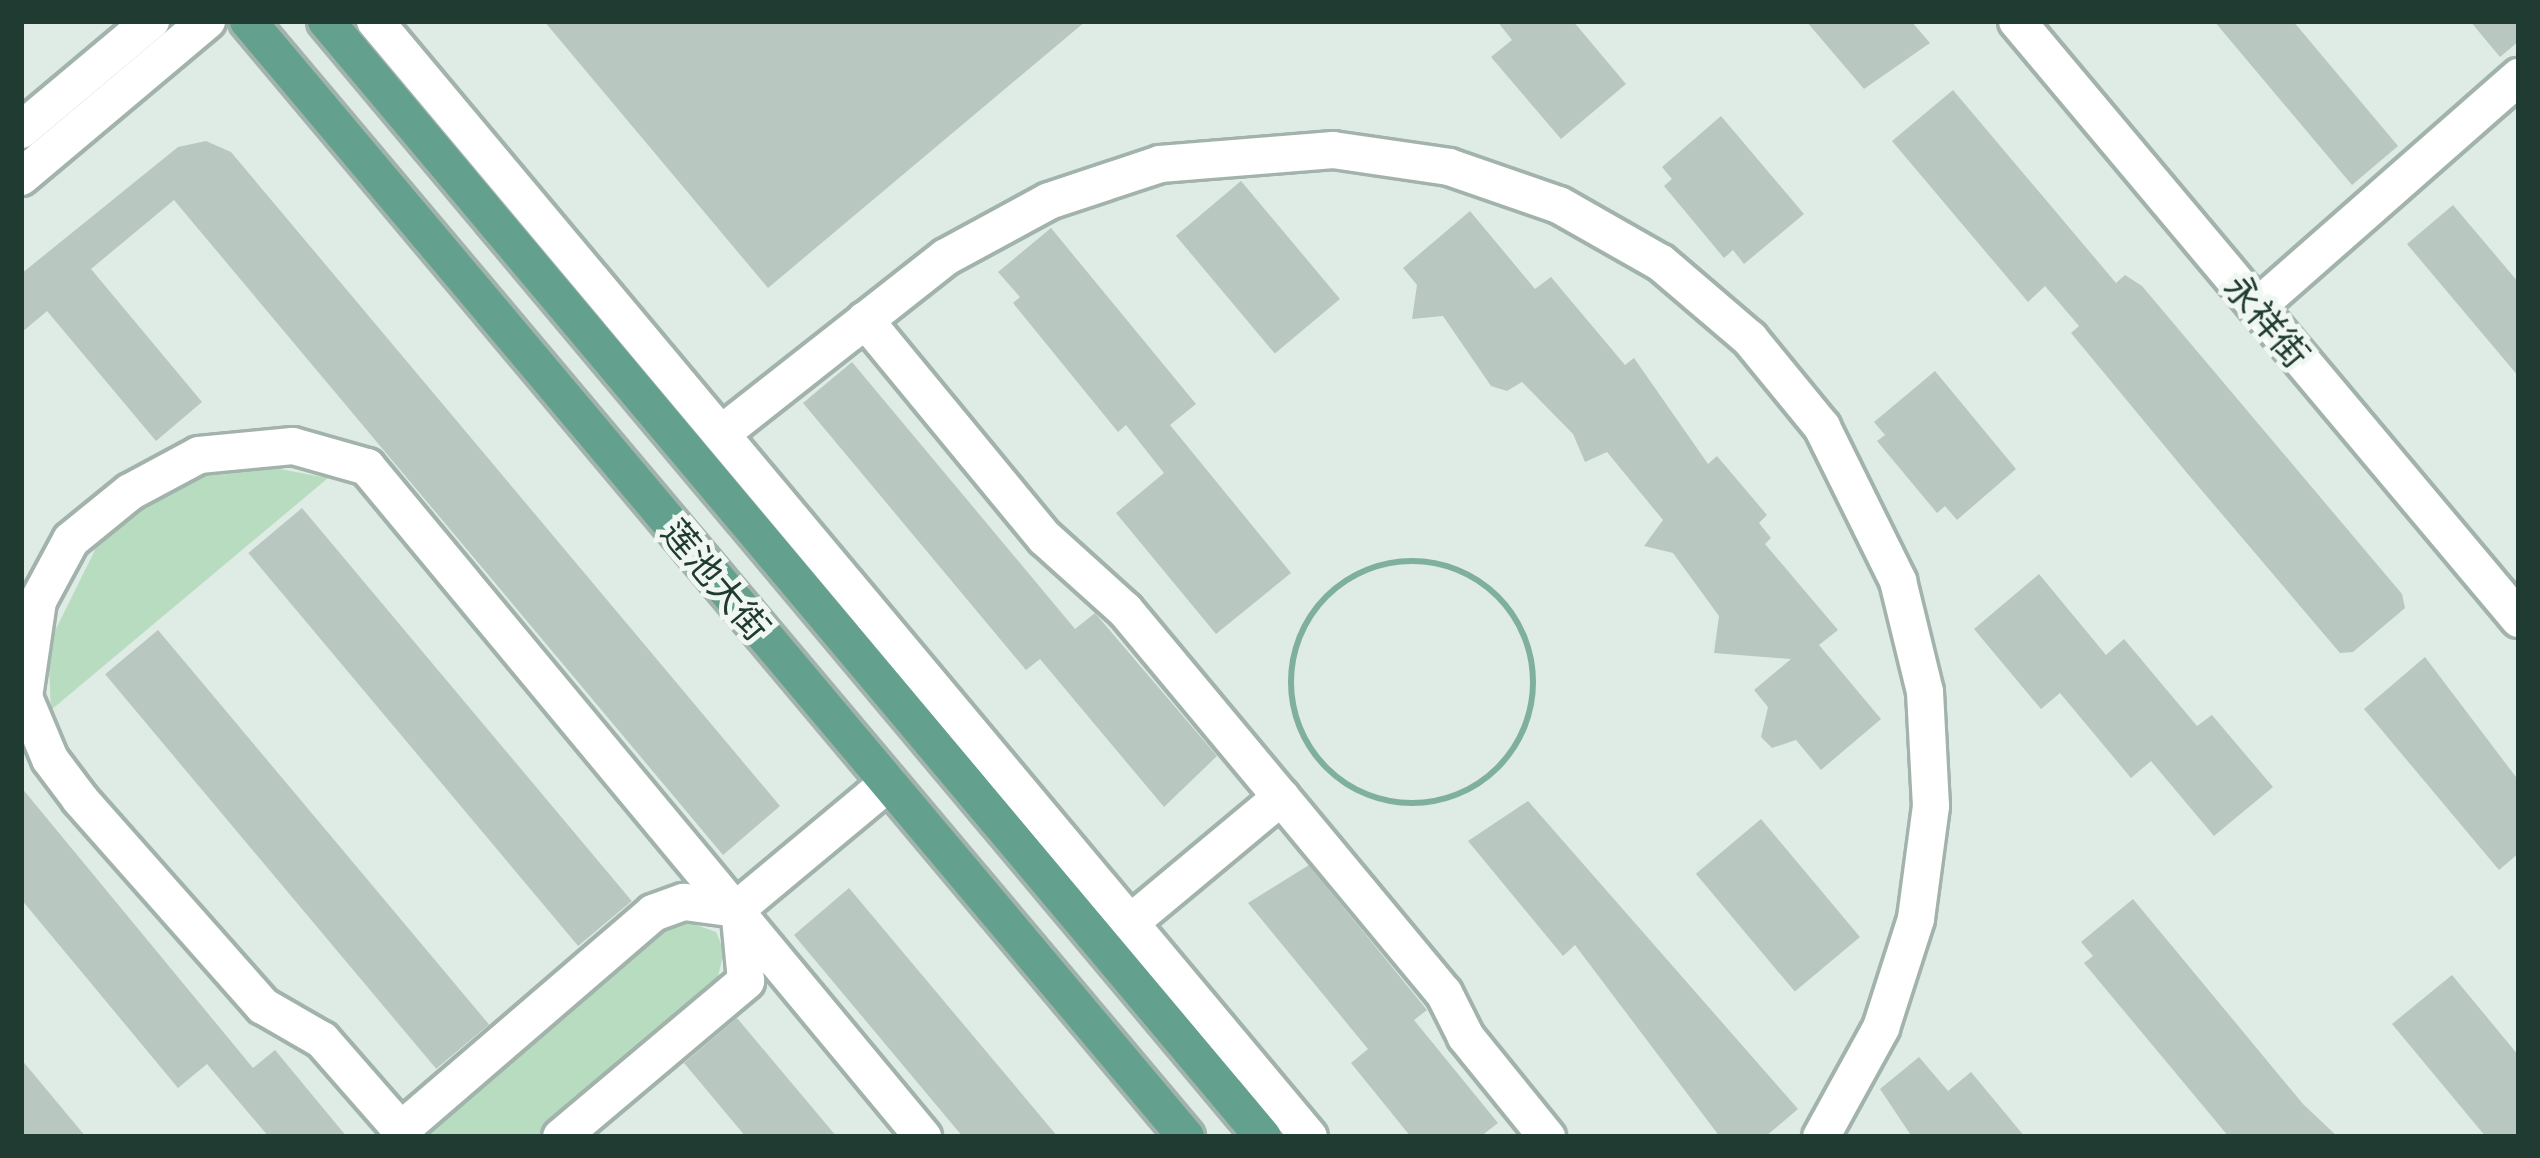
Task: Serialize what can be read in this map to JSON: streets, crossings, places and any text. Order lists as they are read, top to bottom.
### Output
{
  "streets": {
    "main road": ["莲池大街"],
    "street": ["永祥街"]
  }
}
